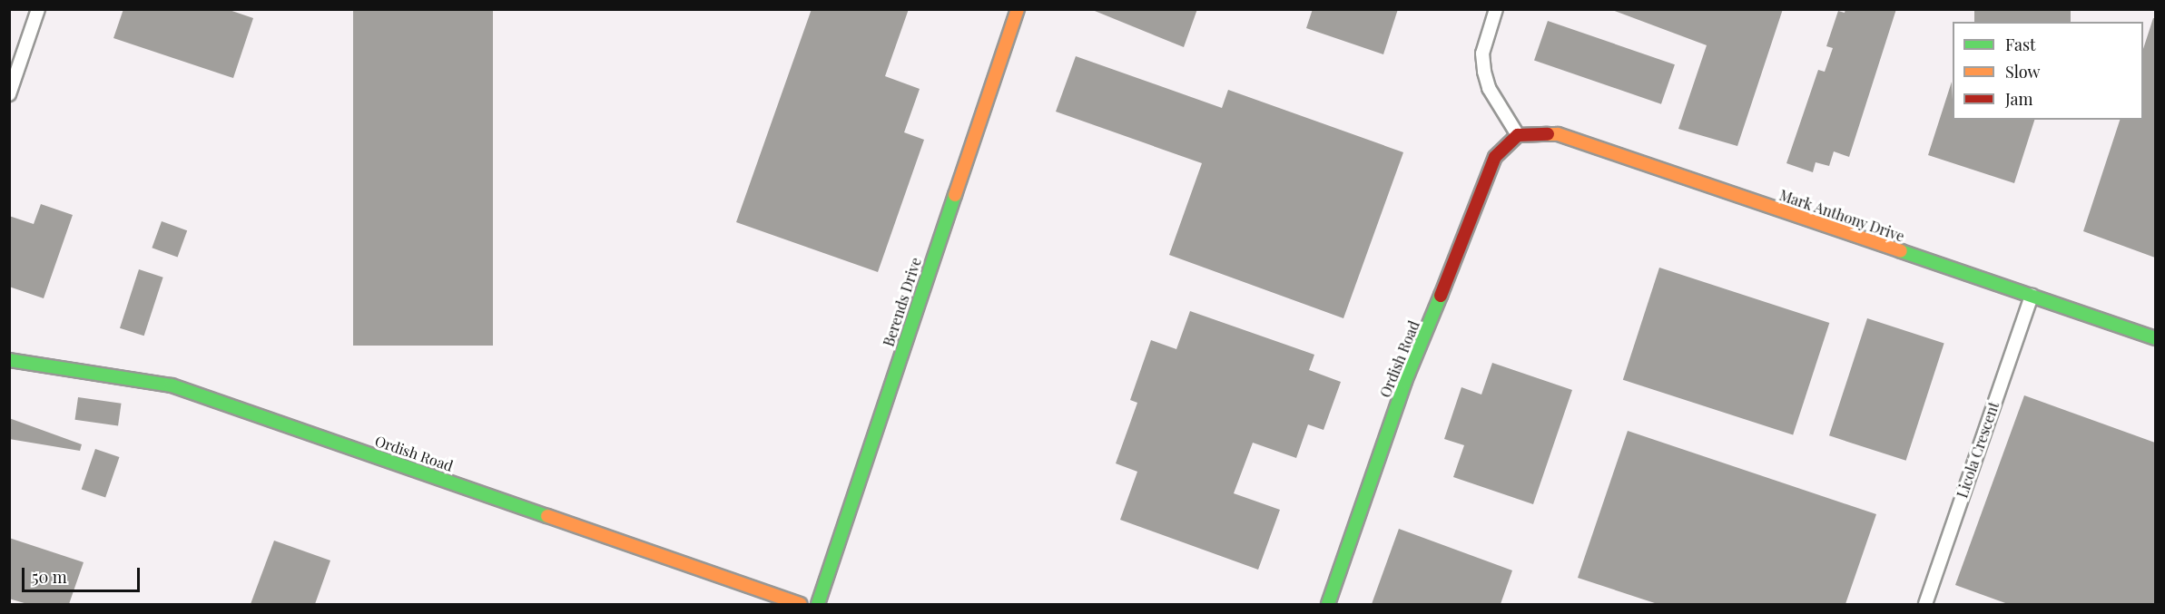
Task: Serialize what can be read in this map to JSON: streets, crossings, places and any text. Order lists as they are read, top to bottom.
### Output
{
  "streets": {
    "street": [
      "Mark Anthony Drive",
      "Berends Drive",
      "Ordish Road",
      "Licola Crescent"
    ]
  },
  "crossings": [
    ["Mark Anthony Drive", "Ordish Road"],
    ["Mark Anthony Drive", "Licola Crescent"]
  ],
  "legend": ["Fast", "Slow", "Jam"],
  "scale_bar": "50 m"
}
